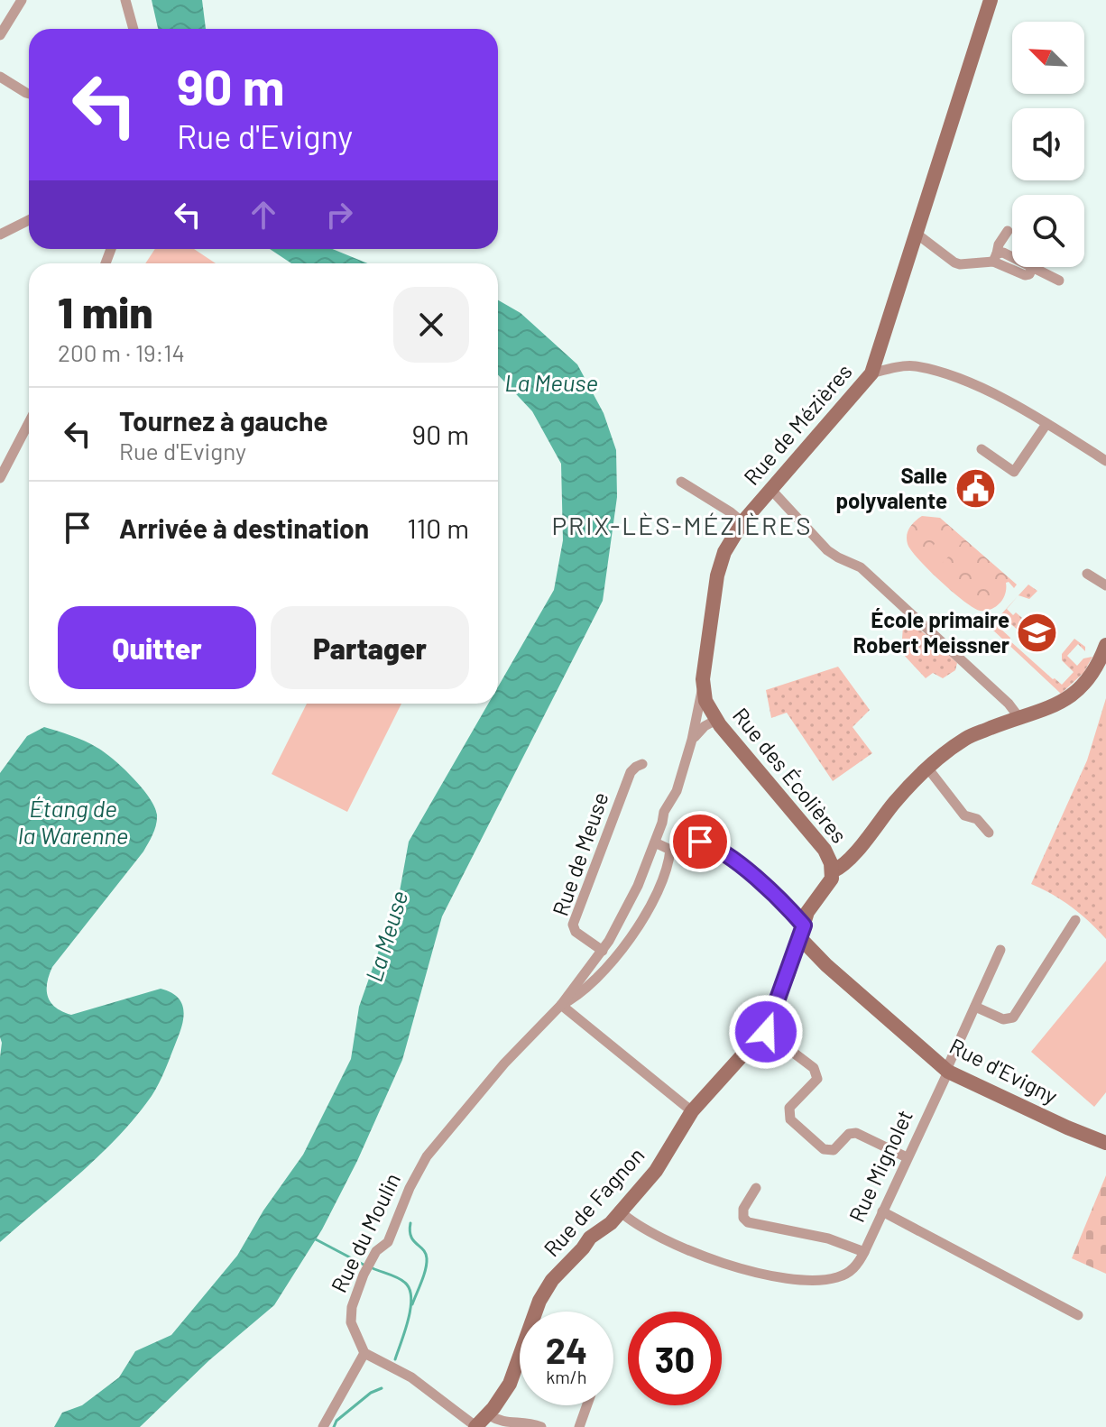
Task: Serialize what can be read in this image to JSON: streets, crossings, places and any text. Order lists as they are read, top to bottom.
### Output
{
  "streets": {
    "street": [
      "Rue de Mézières",
      "Rue des Écolières",
      "Rue de Meuse",
      "Rue d'Evigny",
      "Rue Mignolet",
      "Rue de Fagnon",
      "Rue du Moulin"
    ]
  },
  "crossings": [
    ["Rue de Mézières", "Rue des Écolières"],
    ["Rue de Mézières", "Rue du Moulin"],
    ["Rue des Écolières", "Rue de Fagnon"],
    ["Rue de Meuse", "Rue du Moulin"],
    ["Rue d'Evigny", "Rue Mignolet"],
    ["Rue d'Evigny", "Rue de Fagnon"],
    ["Rue d'Evigny", "Rue du Moulin"]
  ],
  "districts": ["PRIX-LÈS-MÉZIÈRES"],
  "water": ["La Meuse", "Étang de la Warenne"],
  "places": {
    "public building": ["Salle polyvalente"],
    "school or university": ["École primaire Robert Meissner"]
  },
  "north": "top left",
  "page": {
    "turn": ["90 m", "Rue d'Evigny"],
    "heading": ["1 min", "200 m · 19:14"],
    "list": [
      {
        "name": "Tournez à gauche",
        "note": "Rue d'Evigny",
        "value": "90 m"
      },
      {
        "name": "Arrivée à destination",
        "value": "110 m"
      }
    ],
    "buttons": ["Quitter", "Partager"],
    "speed": "24 km/h",
    "limit": "30"
  }
}
